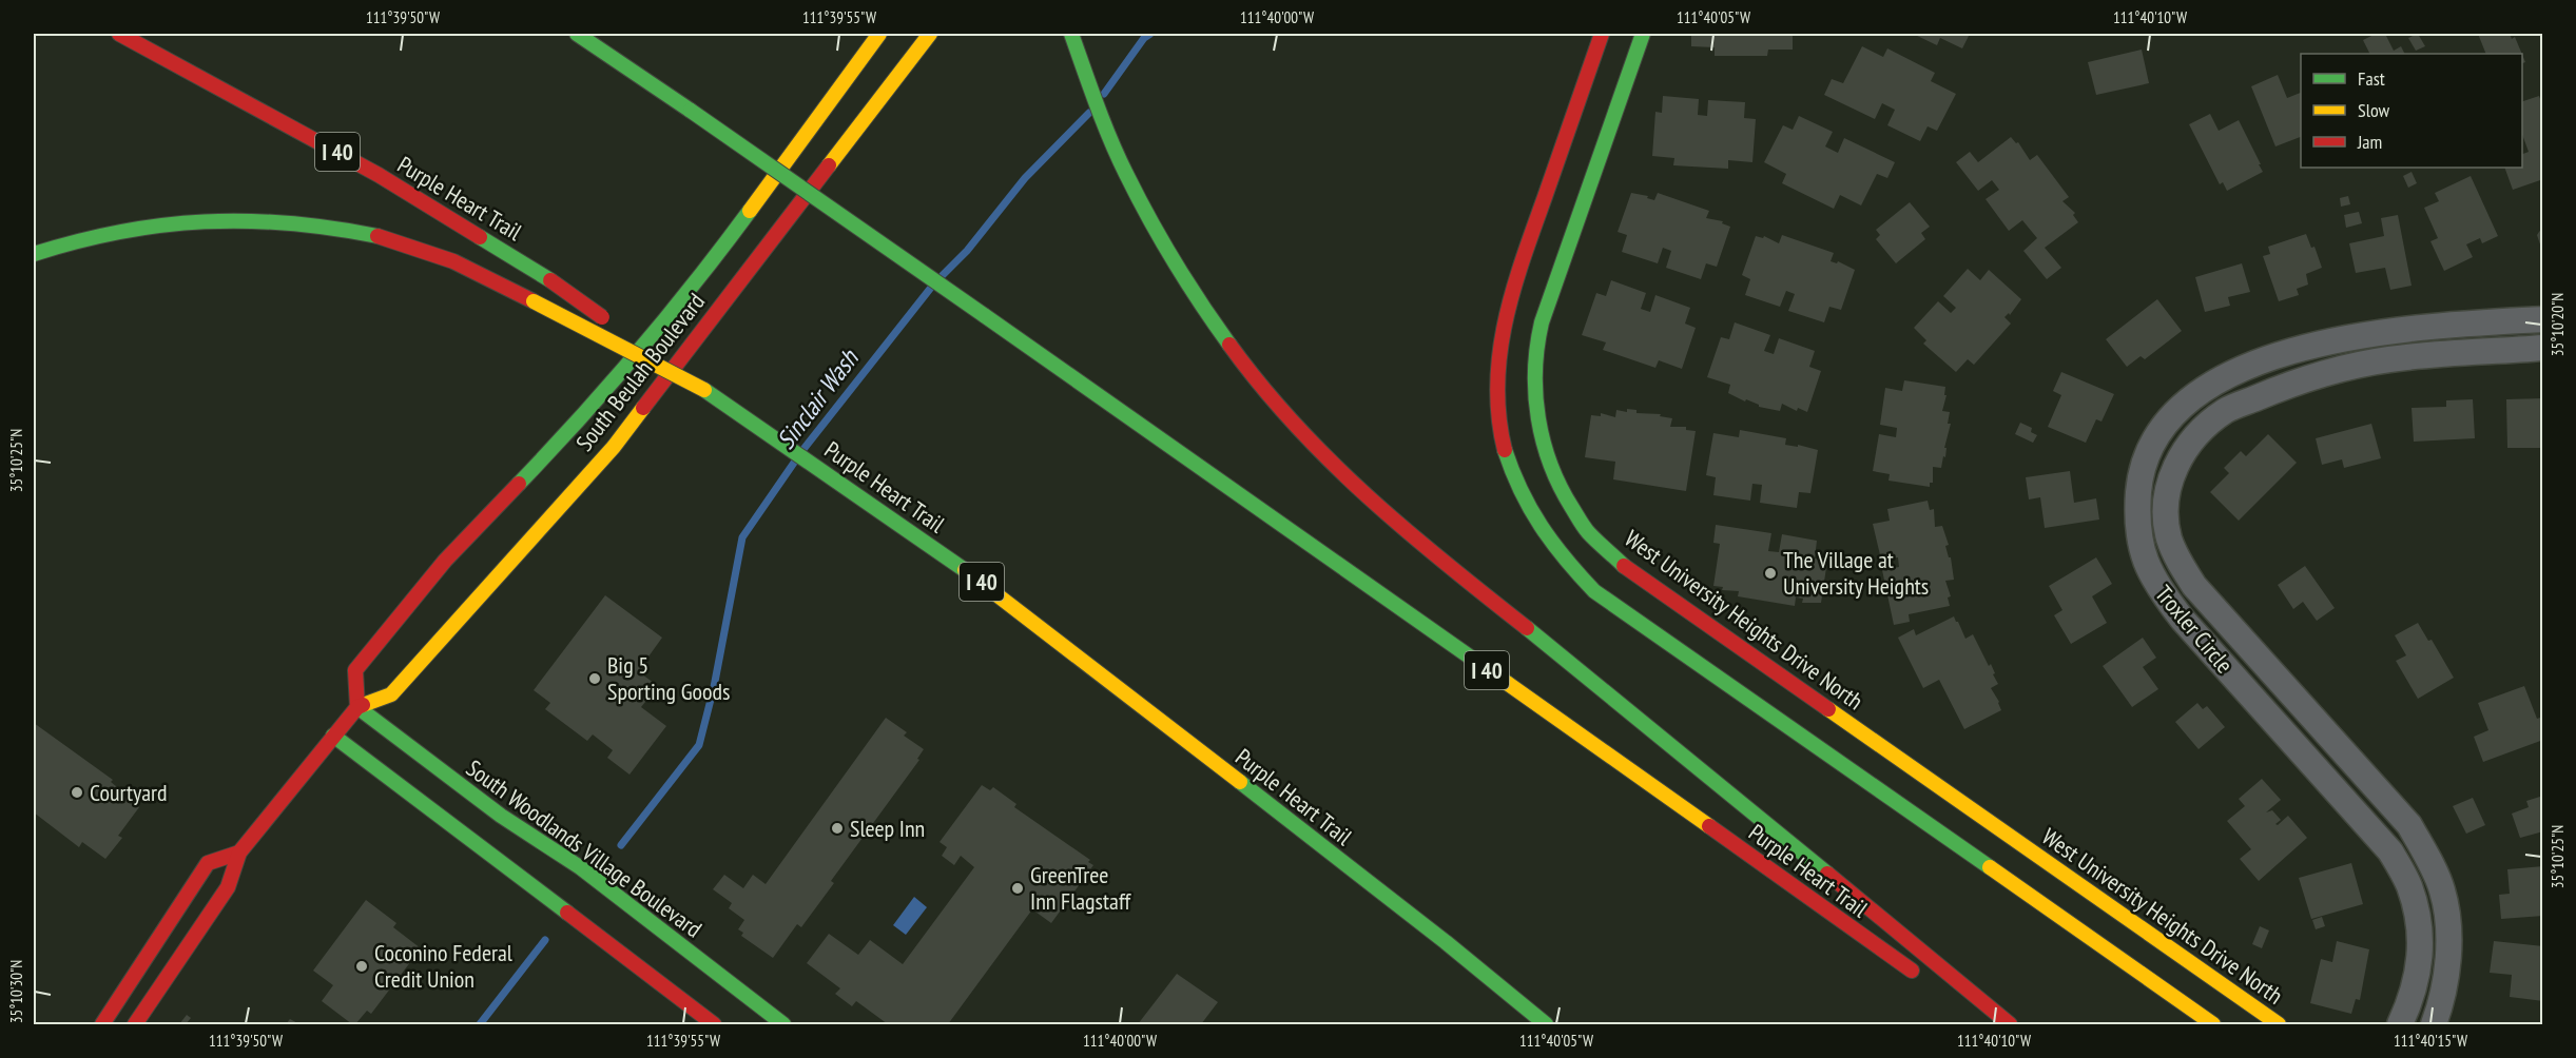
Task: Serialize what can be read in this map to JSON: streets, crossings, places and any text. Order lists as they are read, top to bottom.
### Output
{
  "streets": {
    "main road": [
      "I 40",
      "Purple Heart Trail",
      "South Beulah Boulevard",
      "West University Heights Drive North",
      "South Woodlands Village Boulevard"
    ],
    "street": ["Troxler Circle"]
  },
  "crossings": [
    ["South Beulah Boulevard", "South Woodlands Village Boulevard"]
  ],
  "water": ["Sinclair Wash"],
  "places": [
    "The Village at University Heights",
    "Big 5 Sporting Goods",
    "Courtyard",
    "Sleep Inn",
    "GreenTree Inn Flagstaff",
    "Coconino Federal Credit Union"
  ],
  "legend": ["Fast", "Slow", "Jam"],
  "coordinates": [
    "111°39'50\"W",
    "111°39'55\"W",
    "111°40'00\"W",
    "111°40'05\"W",
    "111°40'10\"W",
    "35°10'20\"N",
    "35°10'25\"N",
    "35°10'30\"N",
    "111°40'15\"W"
  ]
}
